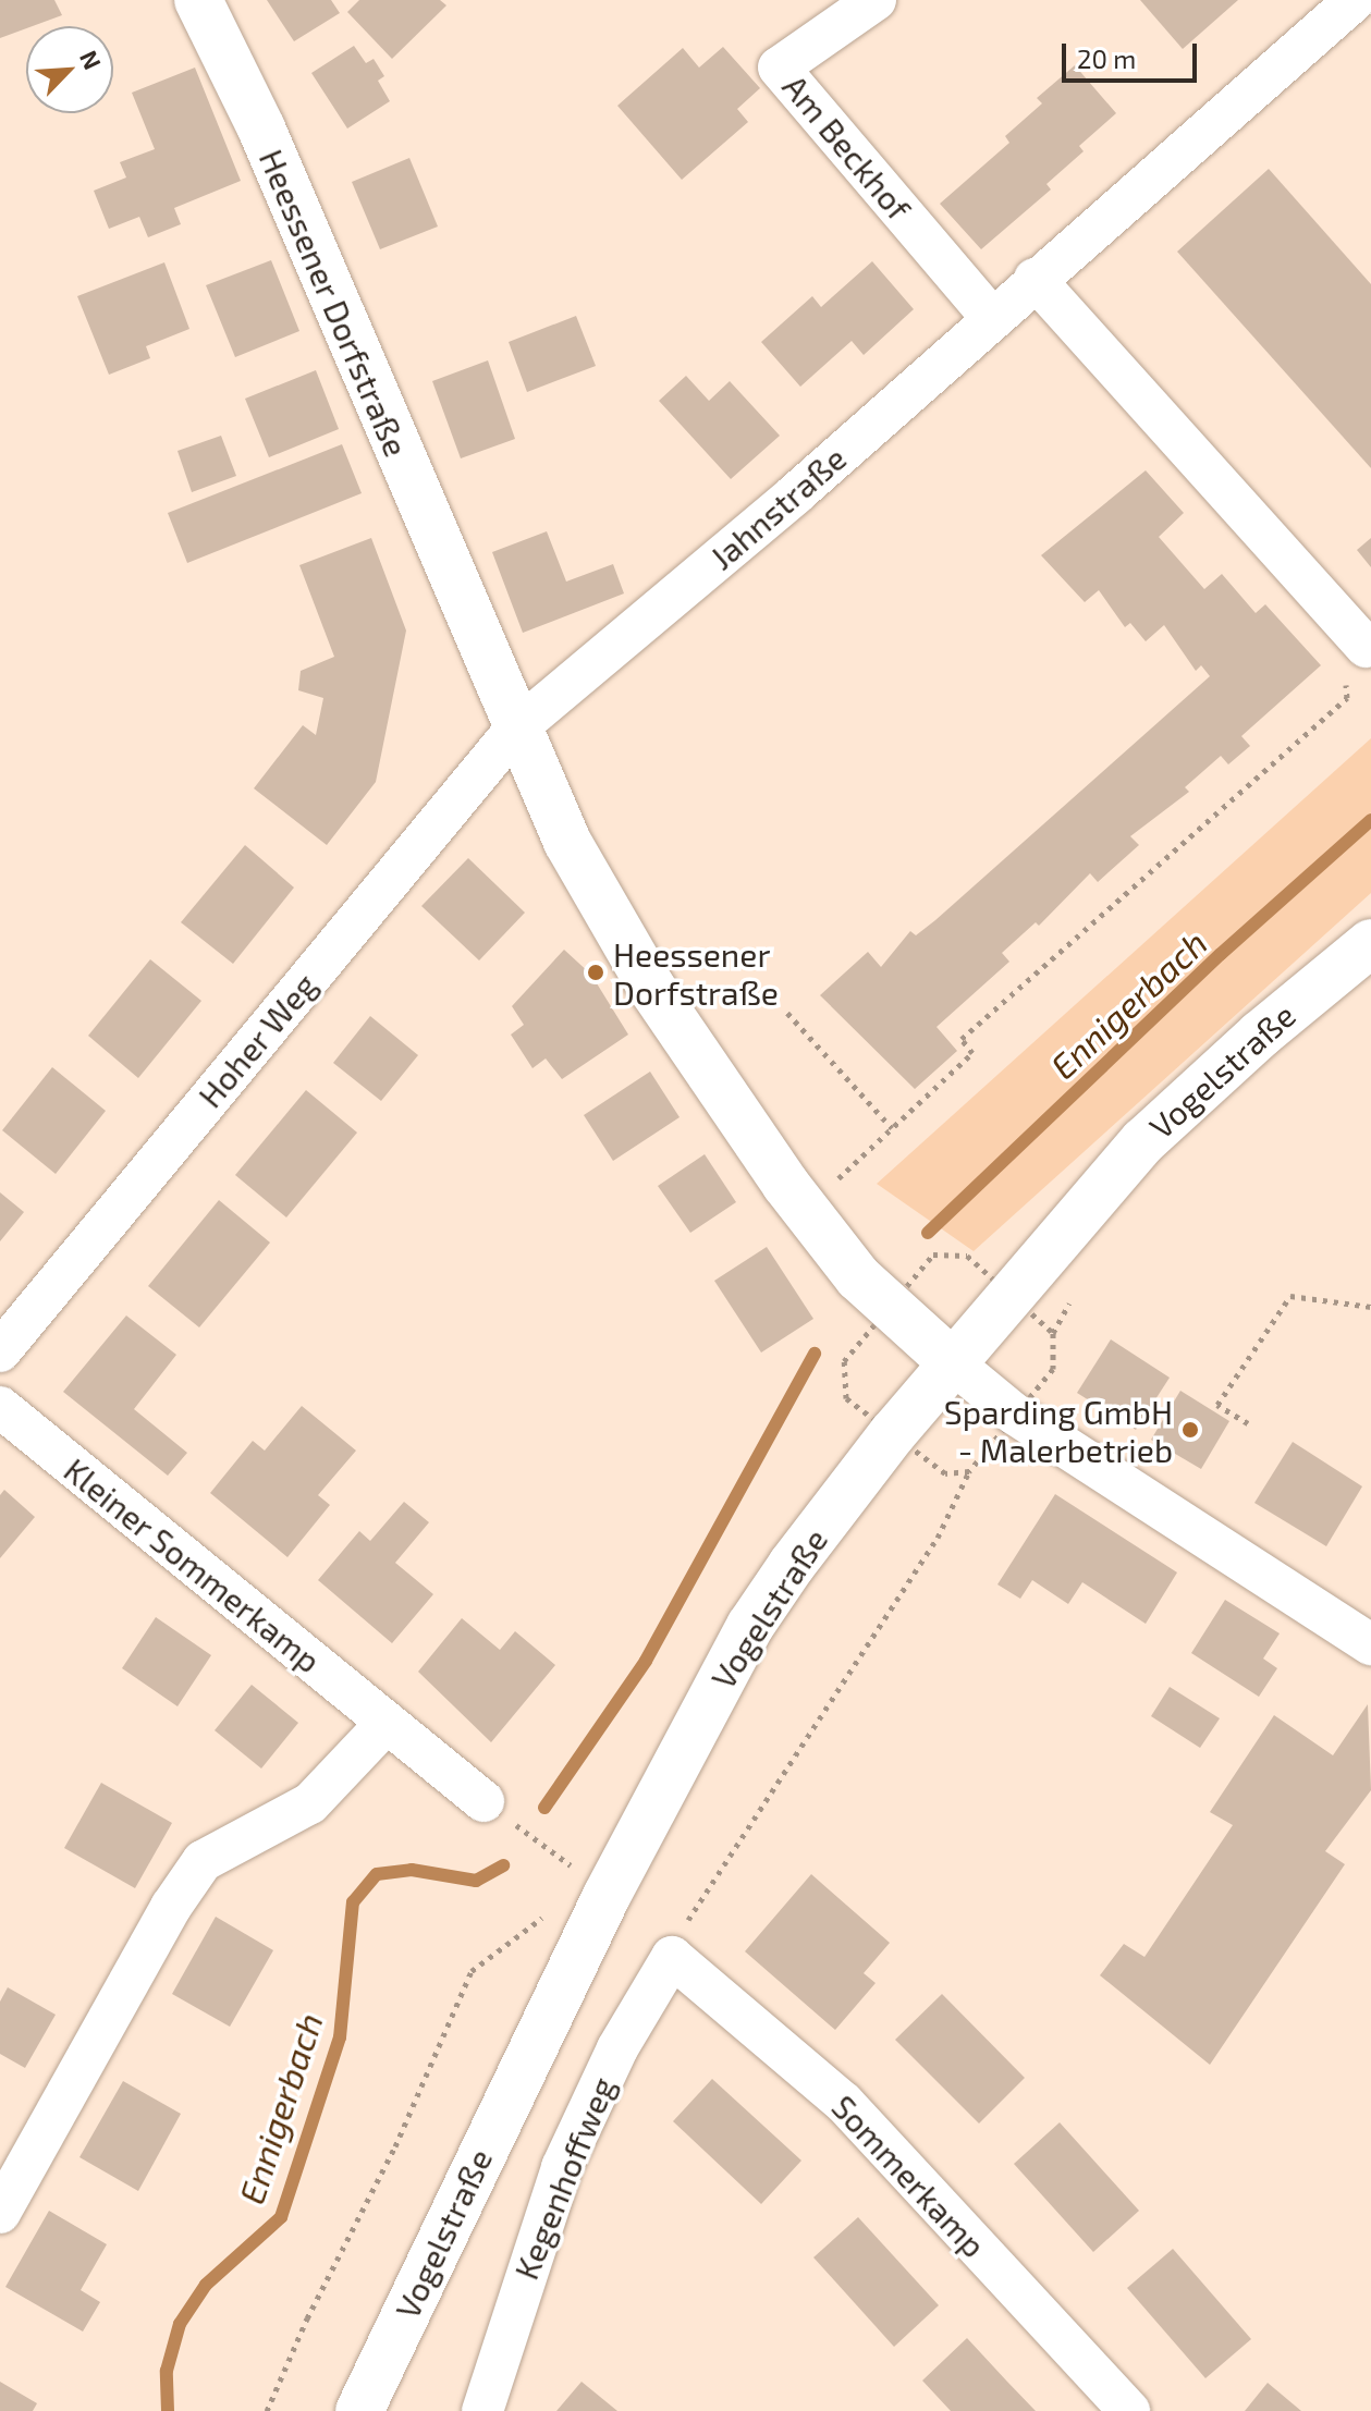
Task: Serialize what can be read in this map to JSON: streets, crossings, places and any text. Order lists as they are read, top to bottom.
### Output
{
  "streets": {
    "street": [
      "Am Beckhof",
      "Heessener Dorfstraße",
      "Jahnstraße",
      "Hoher Weg",
      "Vogelstraße",
      "Kleiner Sommerkamp",
      "Sommerkamp",
      "Kegenhoffweg"
    ]
  },
  "crossings": [
    ["Am Beckhof", "Jahnstraße"],
    ["Heessener Dorfstraße", "Jahnstraße"],
    ["Heessener Dorfstraße", "Hoher Weg"],
    ["Heessener Dorfstraße", "Vogelstraße"],
    ["Jahnstraße", "Hoher Weg"],
    ["Sommerkamp", "Kegenhoffweg"]
  ],
  "water": ["Ennigerbach"],
  "places": ["Heessener Dorfstraße", "Sparding GmbH - Malerbetrieb"],
  "scale_bar": "20 m",
  "north": "top right"
}
